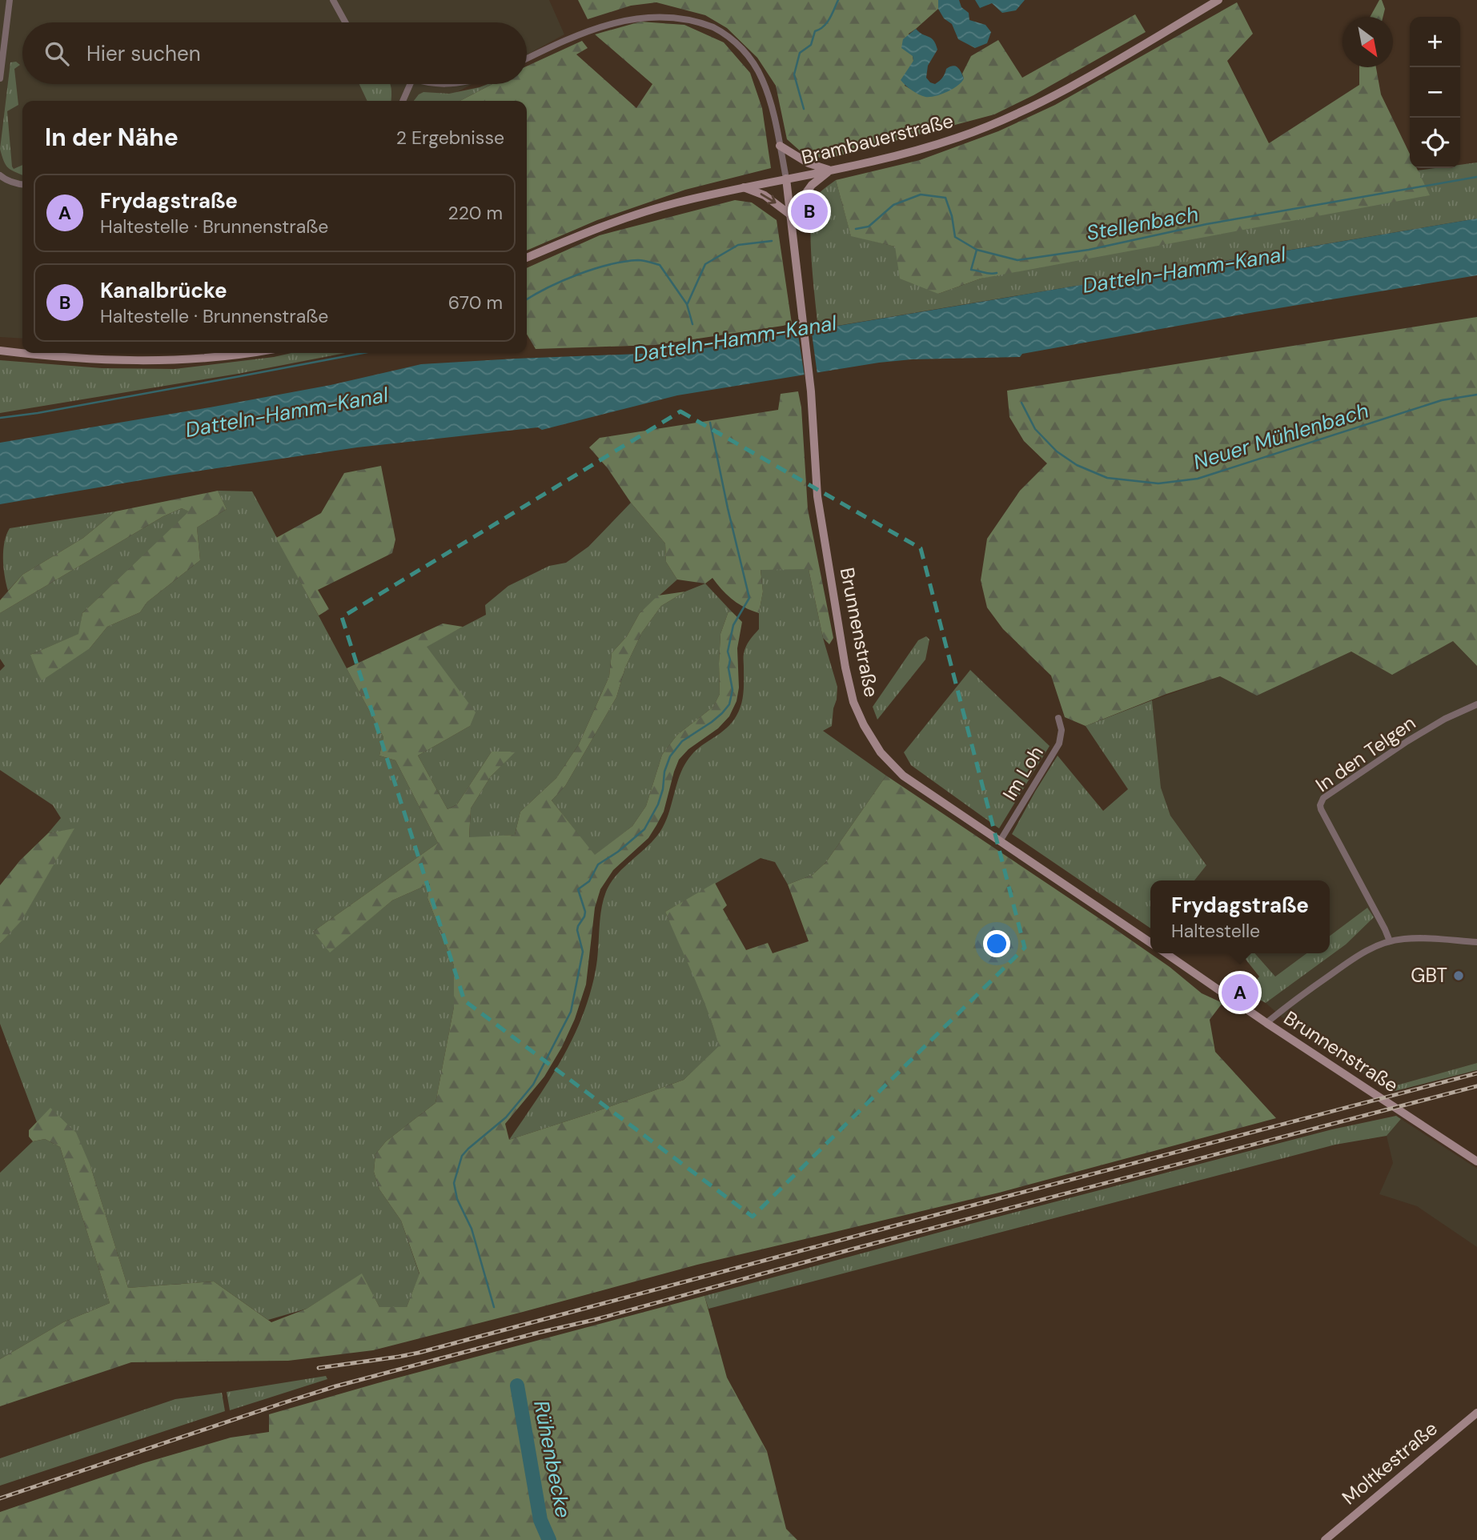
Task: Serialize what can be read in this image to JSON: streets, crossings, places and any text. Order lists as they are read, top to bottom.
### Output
{
  "streets": {
    "street": [
      "Brambauerstraße",
      "Brunnenstraße",
      "In den Telgen",
      "Im Loh",
      "Moltkestraße"
    ]
  },
  "crossings": [
    ["Brambauerstraße", "Brunnenstraße"],
    ["Brunnenstraße", "Im Loh"]
  ],
  "water": [
    "Stellenbach",
    "Datteln-Hamm-Kanal",
    "Neuer Mühlenbach",
    "Rühenbecke"
  ],
  "places": ["GBT"],
  "north": "bottom right",
  "page": {
    "map_buttons": ["+", "−"],
    "search": "Hier suchen",
    "heading": ["In der Nähe", "2 Ergebnisse"],
    "list": [
      {
        "mark": "A",
        "name": "Frydagstraße",
        "note": "Haltestelle · Brunnenstraße",
        "value": "220 m"
      },
      {
        "mark": "B",
        "name": "Kanalbrücke",
        "note": "Haltestelle · Brunnenstraße",
        "value": "670 m"
      }
    ],
    "pins": ["B", "A"],
    "popup": ["Frydagstraße", "Haltestelle"]
  }
}
